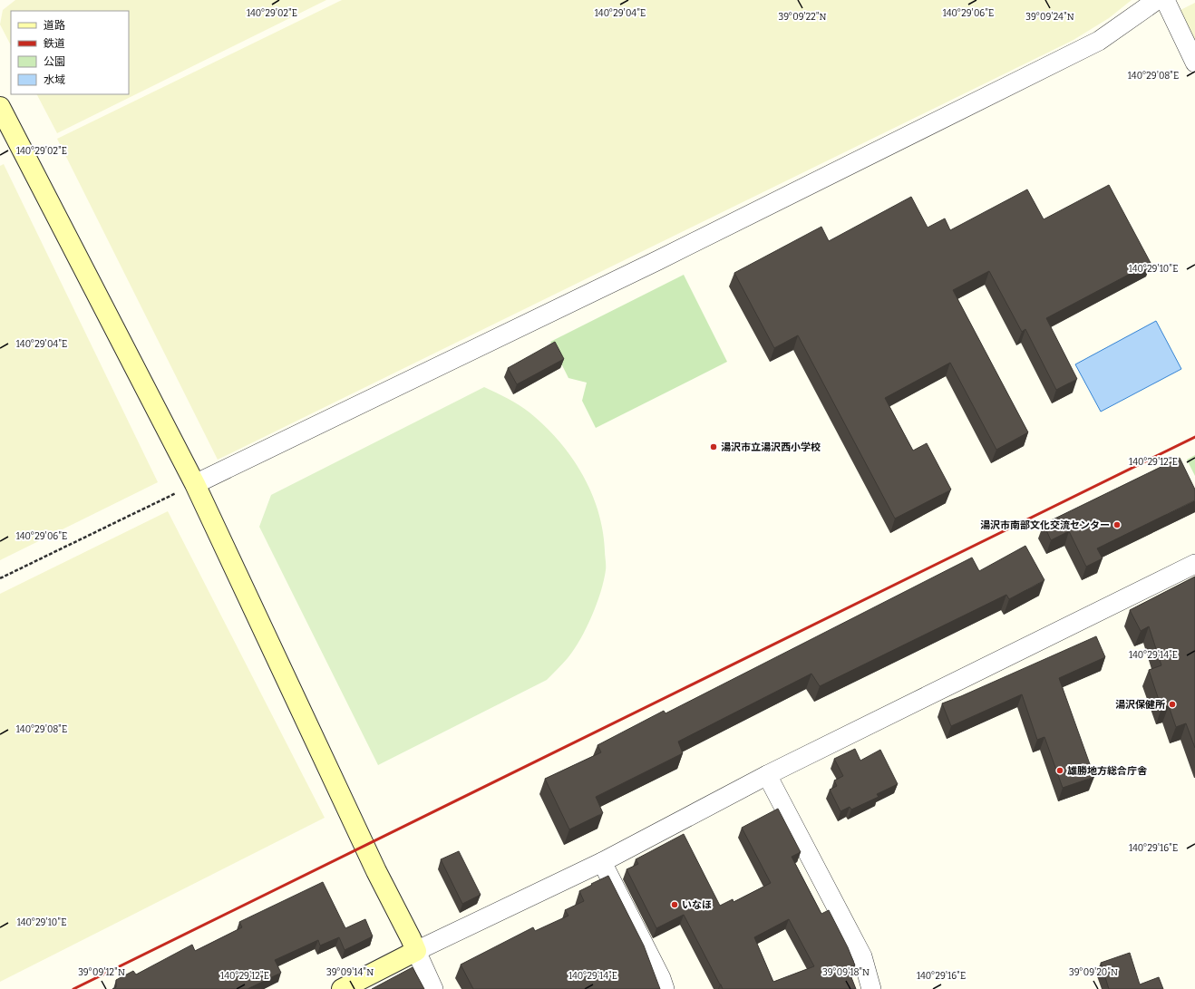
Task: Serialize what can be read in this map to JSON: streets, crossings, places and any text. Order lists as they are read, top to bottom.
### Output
{
  "places": [
    "湯沢市立湯沢西小学校",
    "湯沢市南部文化交流センター",
    "湯沢保健所",
    "雄勝地方総合庁舎",
    "いなほ"
  ],
  "legend": [
    "道路",
    "鉄道",
    "公園",
    "水域"
  ],
  "coordinates": [
    "140°29'02\"E",
    "140°29'04\"E",
    "140°29'06\"E",
    "39°09'22\"N",
    "39°09'24\"N",
    "140°29'08\"E",
    "140°29'10\"E",
    "140°29'12\"E",
    "140°29'14\"E",
    "140°29'16\"E",
    "39°09'12\"N",
    "39°09'14\"N",
    "39°09'18\"N",
    "39°09'20\"N"
  ]
}
